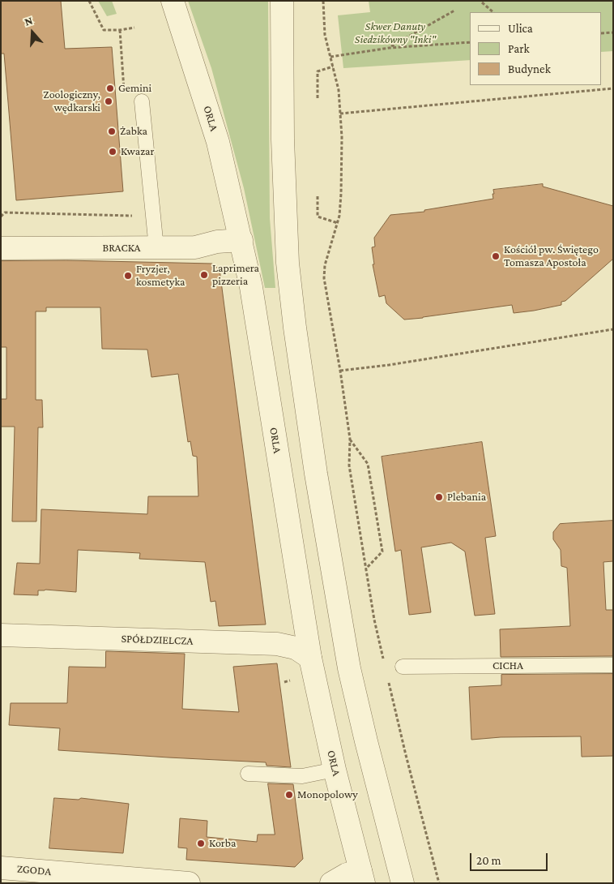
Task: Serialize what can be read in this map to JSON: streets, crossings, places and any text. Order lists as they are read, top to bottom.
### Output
{
  "streets": {
    "street": [
      "ORLA",
      "BRACKA",
      "SPÓŁDZIELCZA",
      "ZGODA"
    ],
    "lane": ["CICHA"]
  },
  "crossings": [
    ["ORLA", "BRACKA"],
    ["ORLA", "SPÓŁDZIELCZA"]
  ],
  "parks": ["Skwer Danuty Siedzikówny \"Inki\""],
  "places": [
    "Gemini",
    "Zoologiczny, wędkarski",
    "Żabka",
    "Kwazar",
    "Kościół pw. Świętego Tomasza Apostoła",
    "Laprimera pizzeria",
    "Fryzjer, kosmetyka",
    "Plebania",
    "Monopolowy",
    "Korba"
  ],
  "legend": ["Ulica", "Park", "Budynek"],
  "scale_bar": "20 m",
  "north": "top"
}
